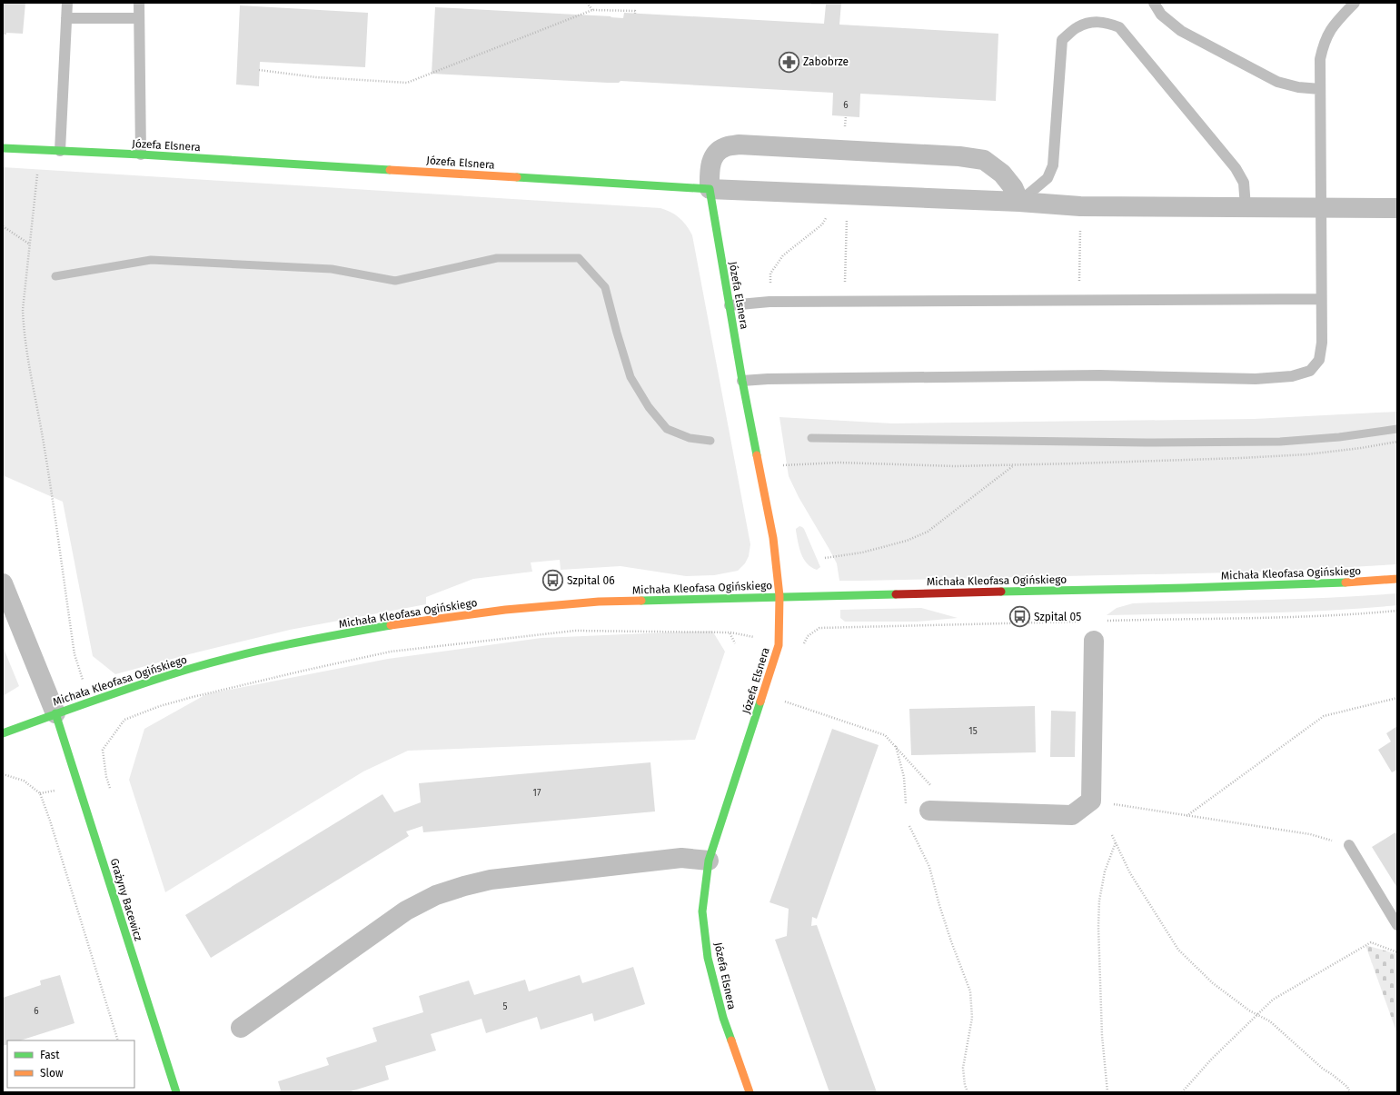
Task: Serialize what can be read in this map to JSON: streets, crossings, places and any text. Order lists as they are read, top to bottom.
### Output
{
  "streets": {
    "street": ["Józefa Elsnera", "Michała Kleofasa Ogińskiego", "Grażyny Bacewicz"]
  },
  "crossings": [
    ["Józefa Elsnera", "Michała Kleofasa Ogińskiego"],
    ["Michała Kleofasa Ogińskiego", "Grażyny Bacewicz"]
  ],
  "places": {
    "pharmacy": ["Zabobrze"],
    "bus stop": ["Szpital 06", "Szpital 05"]
  },
  "house_numbers": [
    "6",
    "15",
    "17",
    "5",
    "6"
  ],
  "legend": ["Fast", "Slow"]
}
